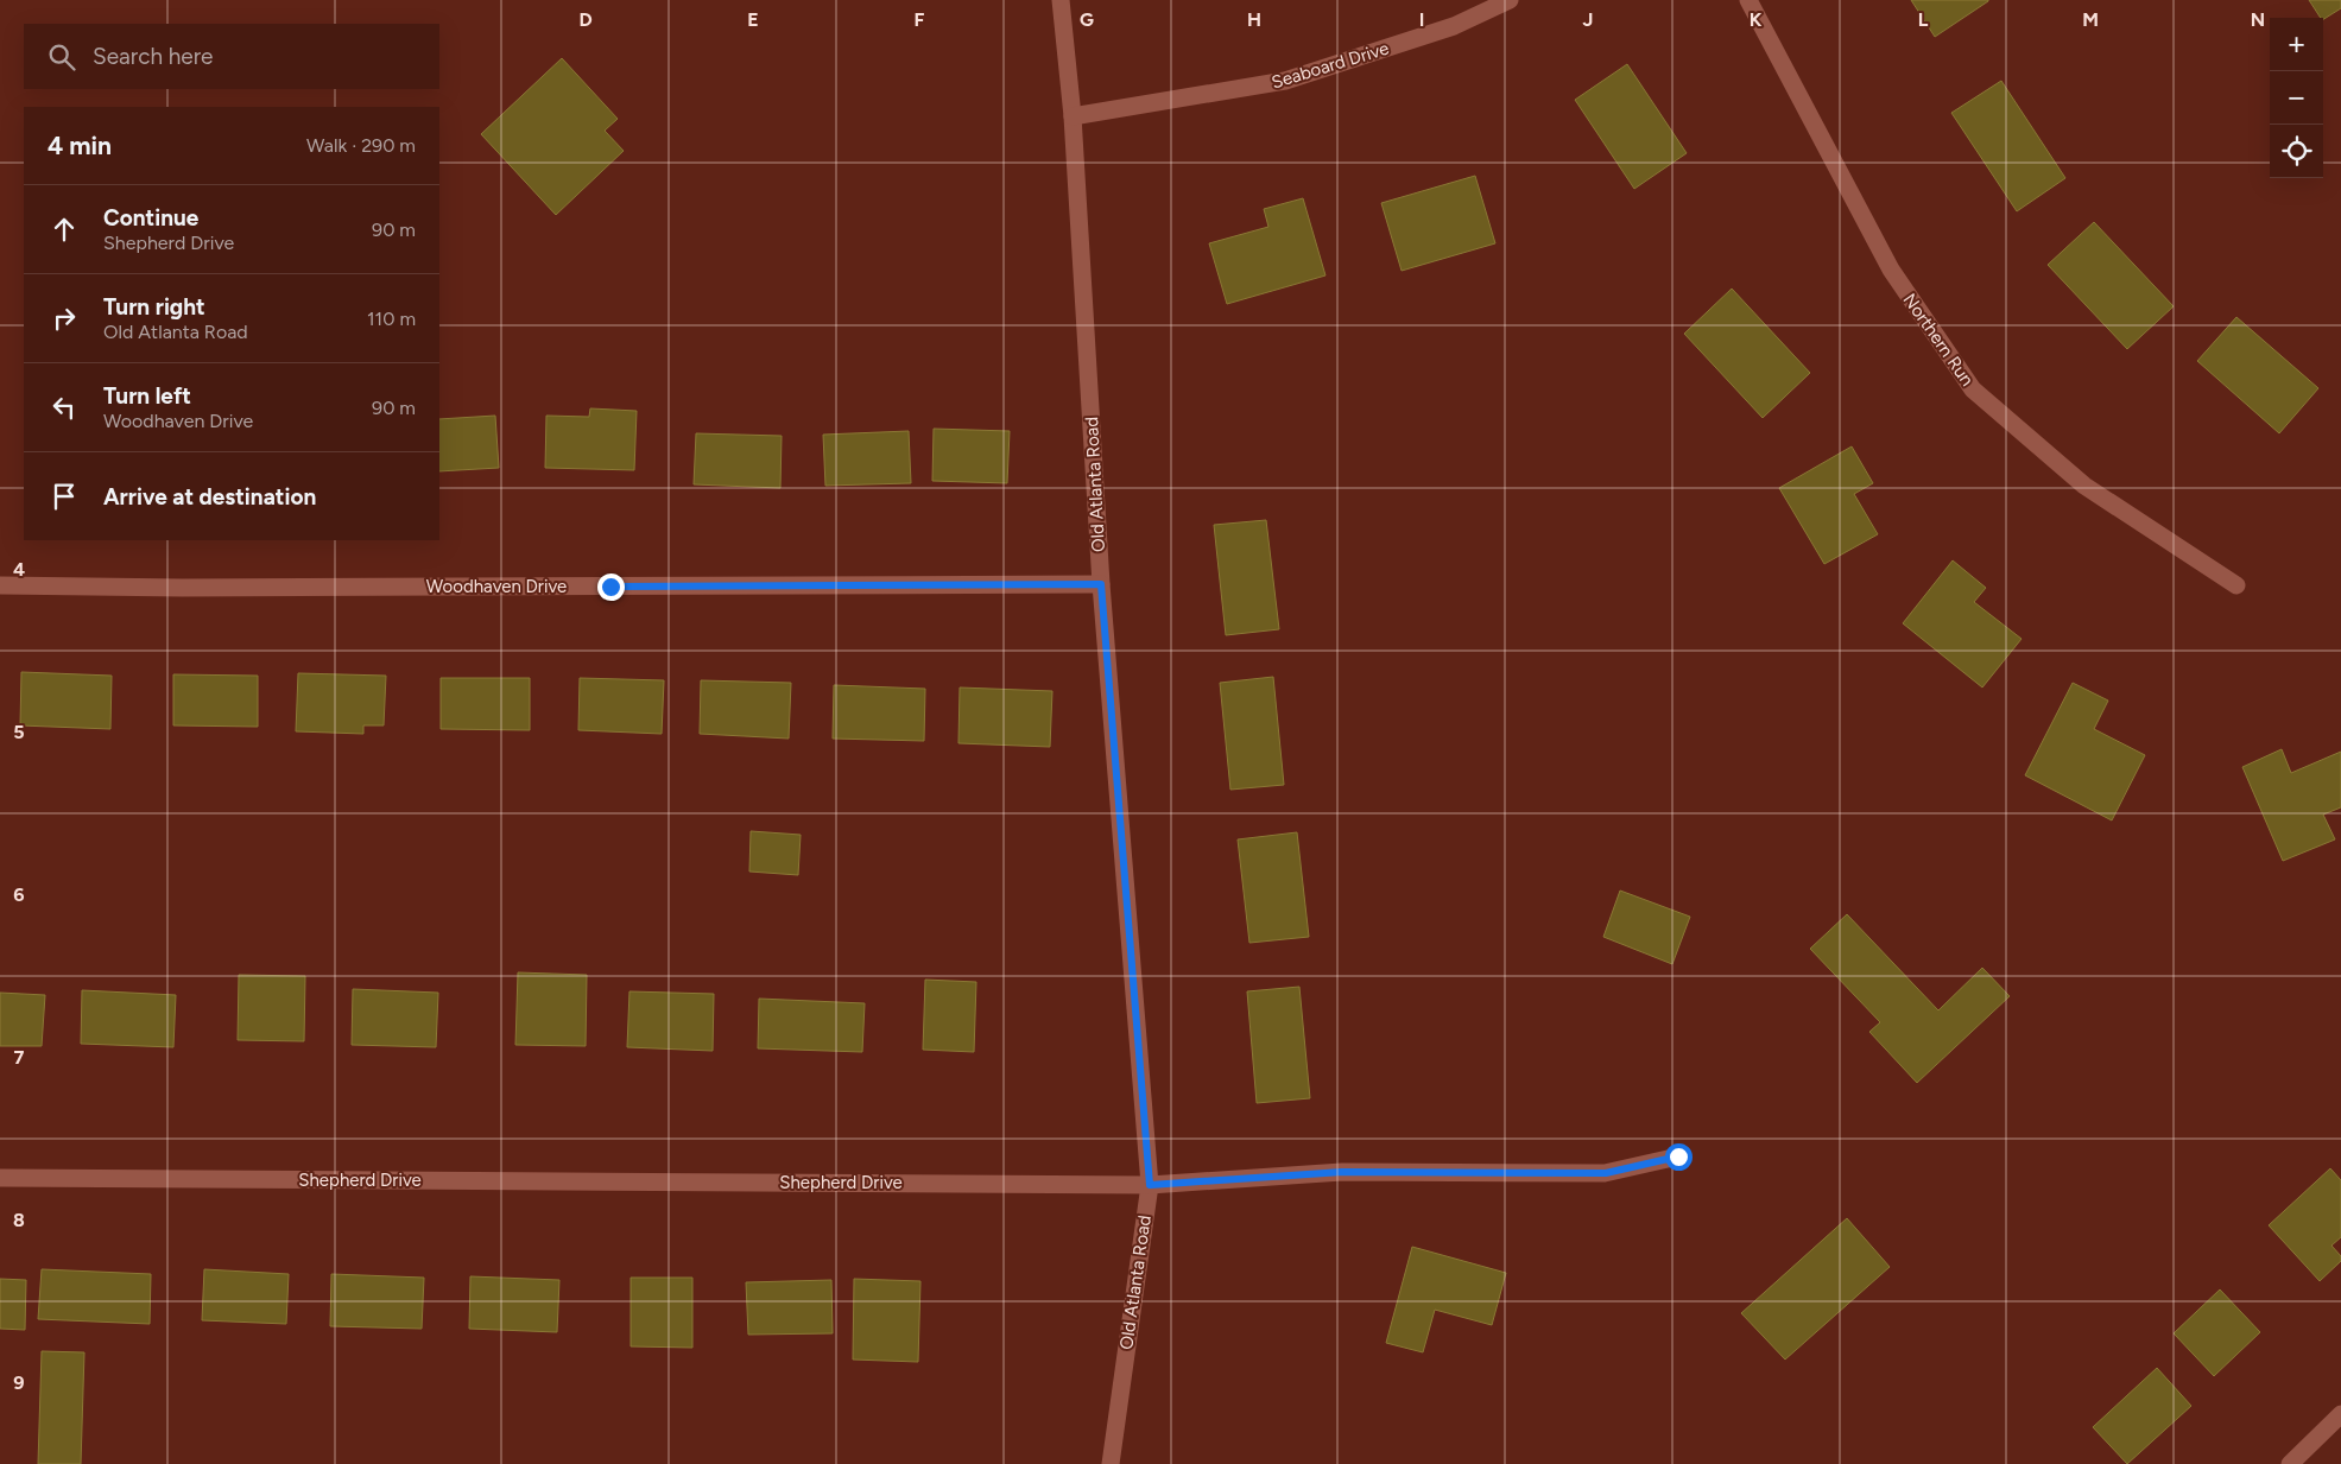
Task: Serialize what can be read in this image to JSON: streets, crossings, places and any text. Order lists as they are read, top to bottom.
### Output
{
  "streets": {
    "street": [
      "Seaboard Drive",
      "Northern Run",
      "Old Atlanta Road",
      "Woodhaven Drive",
      "Shepherd Drive"
    ]
  },
  "crossings": [
    ["Seaboard Drive", "Old Atlanta Road"],
    ["Old Atlanta Road", "Woodhaven Drive"],
    ["Old Atlanta Road", "Shepherd Drive"]
  ],
  "page": {
    "map_buttons": ["+", "−"],
    "search": "Search here",
    "heading": ["4 min", "Walk · 290 m"],
    "list": [
      ["Continue", "Shepherd Drive", "90 m"],
      ["Turn right", "Old Atlanta Road", "110 m"],
      ["Turn left", "Woodhaven Drive", "90 m"],
      "Arrive at destination"
    ]
  },
  "grid": {
    "columns": [
      "D",
      "E",
      "F",
      "G",
      "H",
      "I",
      "J",
      "K",
      "L",
      "M",
      "N"
    ],
    "rows": [
      "4",
      "5",
      "6",
      "7",
      "8",
      "9"
    ]
  }
}
